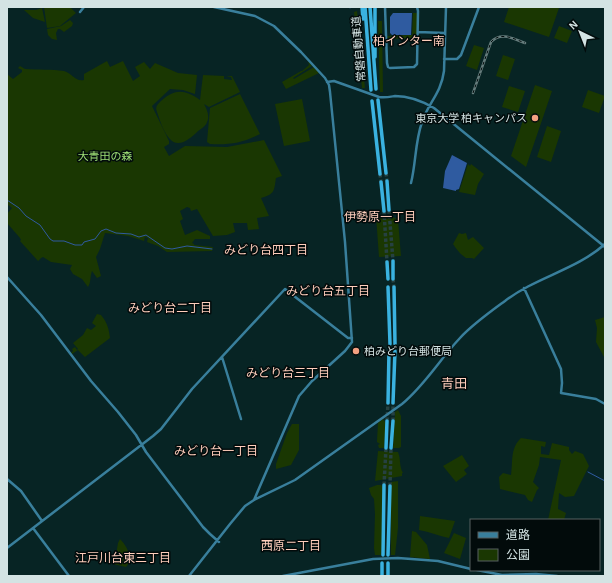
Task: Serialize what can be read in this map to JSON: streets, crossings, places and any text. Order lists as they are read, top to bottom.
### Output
{
  "streets": {
    "highway": ["常磐自動車道"]
  },
  "districts": [
    "柏インター南",
    "伊勢原一丁目",
    "みどり台四丁目",
    "みどり台五丁目",
    "みどり台二丁目",
    "みどり台三丁目",
    "青田",
    "みどり台一丁目",
    "西原二丁目",
    "江戸川台東三丁目"
  ],
  "parks": ["大青田の森"],
  "places": ["東京大学 柏キャンパス", "柏みどり台郵便局"],
  "legend": ["道路", "公園"],
  "north": "top left"
}
